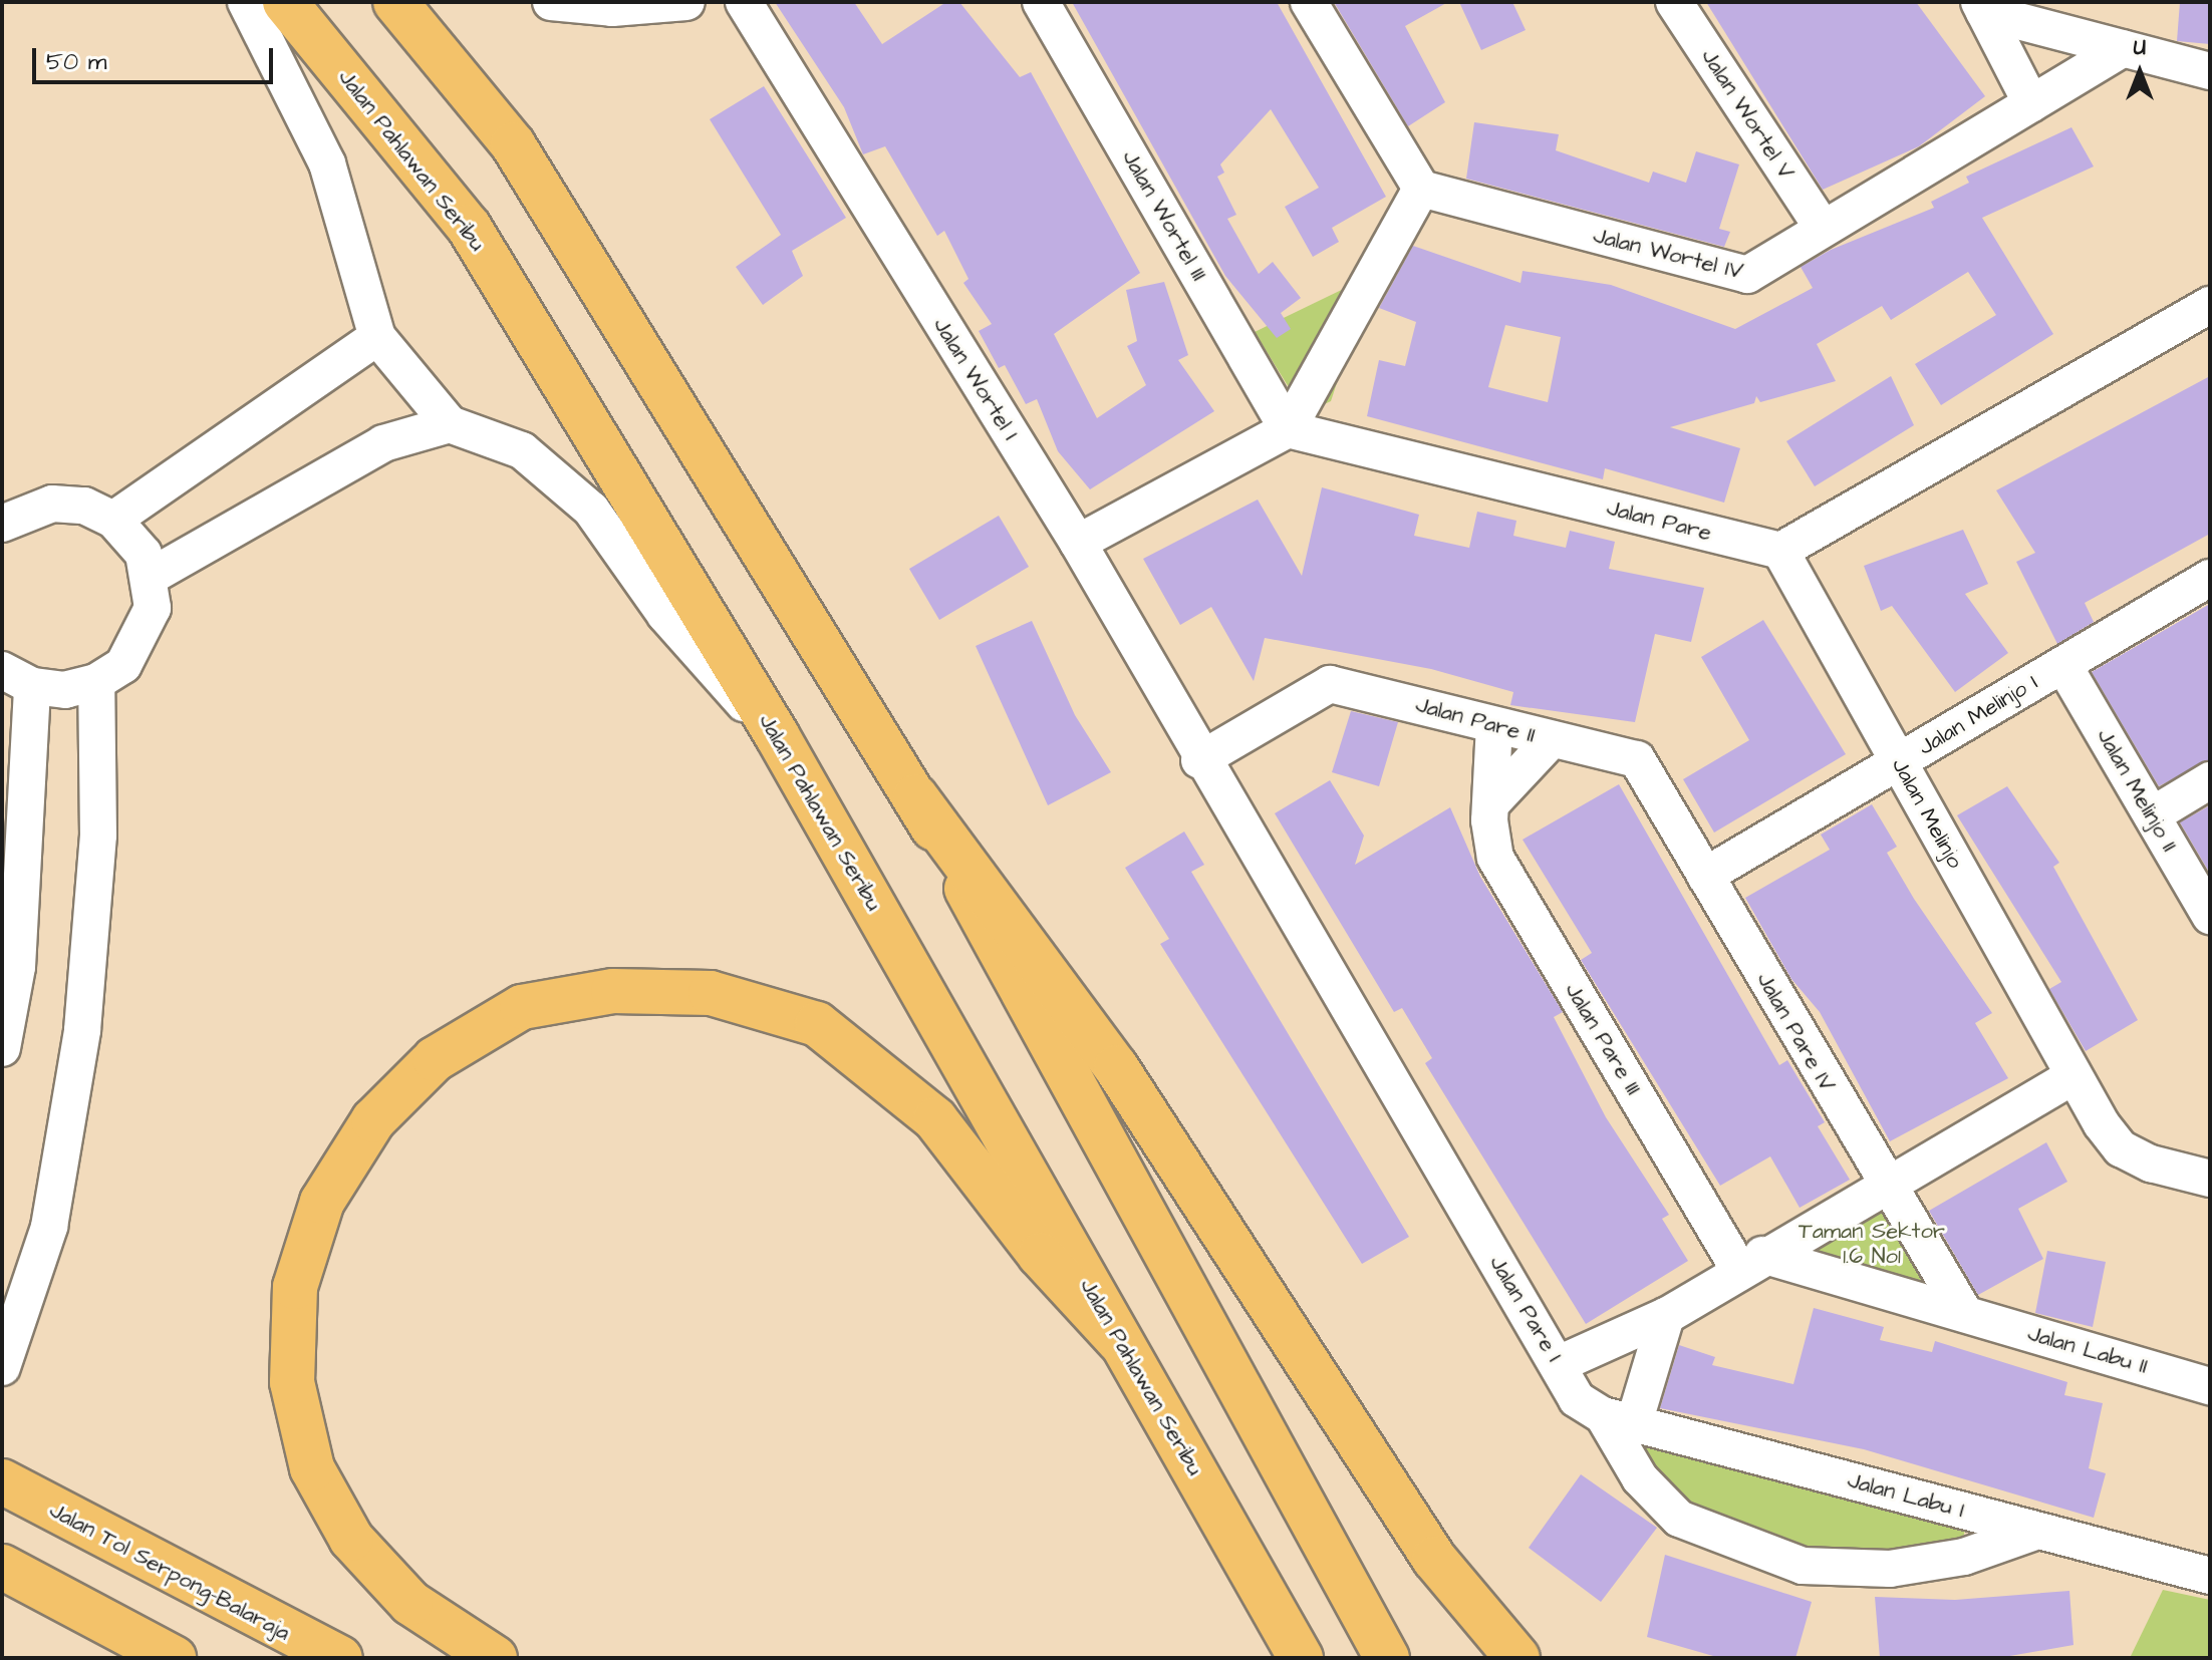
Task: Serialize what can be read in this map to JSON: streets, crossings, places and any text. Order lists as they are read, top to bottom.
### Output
{
  "streets": {
    "main road": ["Jalan Pahlawan Seribu", "Jalan Tol Serpong–Balaraja"],
    "street": [
      "Jalan Wortel V",
      "Jalan Wortel III",
      "Jalan Wortel IV",
      "Jalan Wortel I",
      "Jalan Pare",
      "Jalan Melinjo I",
      "Jalan Pare II",
      "Jalan Melinjo II",
      "Jalan Melinjo",
      "Jalan Pare IV",
      "Jalan Pare III",
      "Jalan Pare I",
      "Jalan Labu II",
      "Jalan Labu I"
    ]
  },
  "crossings": [
    ["Jalan Wortel V", "Jalan Wortel IV"],
    ["Jalan Wortel III", "Jalan Pare"],
    ["Jalan Wortel I", "Jalan Pare II"],
    ["Jalan Wortel I", "Jalan Pare I"],
    ["Jalan Pare", "Jalan Melinjo"],
    ["Jalan Melinjo I", "Jalan Pare II"],
    ["Jalan Melinjo I", "Jalan Melinjo II"],
    ["Jalan Melinjo I", "Jalan Melinjo"],
    ["Jalan Melinjo I", "Jalan Pare IV"],
    ["Jalan Pare II", "Jalan Pare IV"],
    ["Jalan Pare II", "Jalan Pare III"],
    ["Jalan Pare II", "Jalan Pare I"],
    ["Jalan Pare III", "Jalan Labu II"],
    ["Jalan Pare I", "Jalan Labu I"]
  ],
  "parks": ["Taman Sektor 1.6 No1"],
  "scale_bar": "50 m",
  "north": "top"
}
